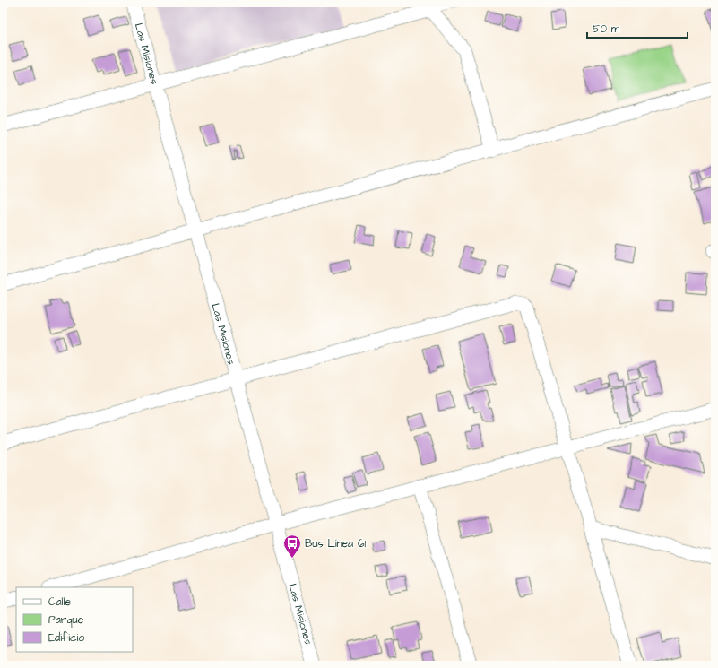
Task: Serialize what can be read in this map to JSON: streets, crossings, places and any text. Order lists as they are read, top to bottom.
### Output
{
  "streets": {
    "street": ["Las Misiones"]
  },
  "places": {
    "bus stop": ["Bus Línea 61"]
  },
  "legend": ["Calle", "Parque", "Edificio"],
  "scale_bar": "50 m"
}
